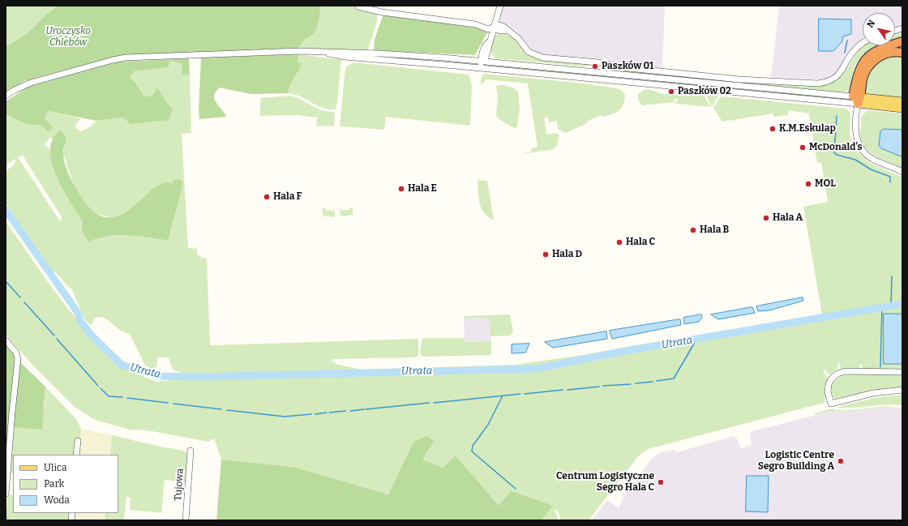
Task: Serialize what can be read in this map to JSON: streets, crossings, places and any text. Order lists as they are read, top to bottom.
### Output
{
  "streets": {
    "street": ["Tujowa"]
  },
  "water": ["Utrata"],
  "parks": ["Uroczysko Chlebów"],
  "places": [
    "Paszków 01",
    "Paszków 02",
    "K.M.Eskulap",
    "McDonald's",
    "MOL",
    "Hala E",
    "Hala F",
    "Hala A",
    "Hala B",
    "Hala C",
    "Hala D",
    "Logistic Centre Segro Building A",
    "Centrum Logistyczne Segro Hala C"
  ],
  "legend": ["Ulica", "Park", "Woda"],
  "north": "top left"
}
